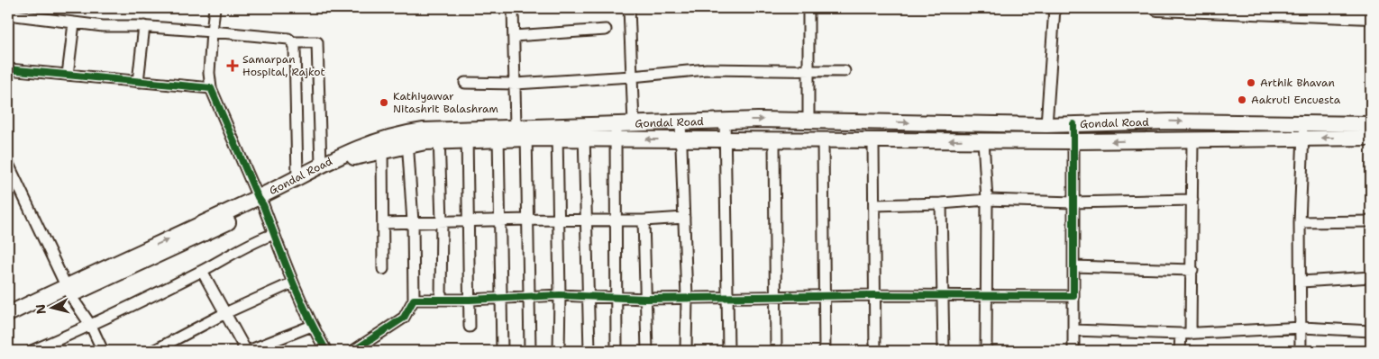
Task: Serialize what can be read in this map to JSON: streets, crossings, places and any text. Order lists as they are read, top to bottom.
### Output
{
  "streets": {
    "main road": ["Gondal Road"]
  },
  "places": {
    "health": ["Samarpan Hospital, Rajkot"],
    "other": ["Arthik Bhavan", "Aakruti Encuesta", "Kathiyawar Nitashrit Balashram"]
  },
  "north": "left"
}
